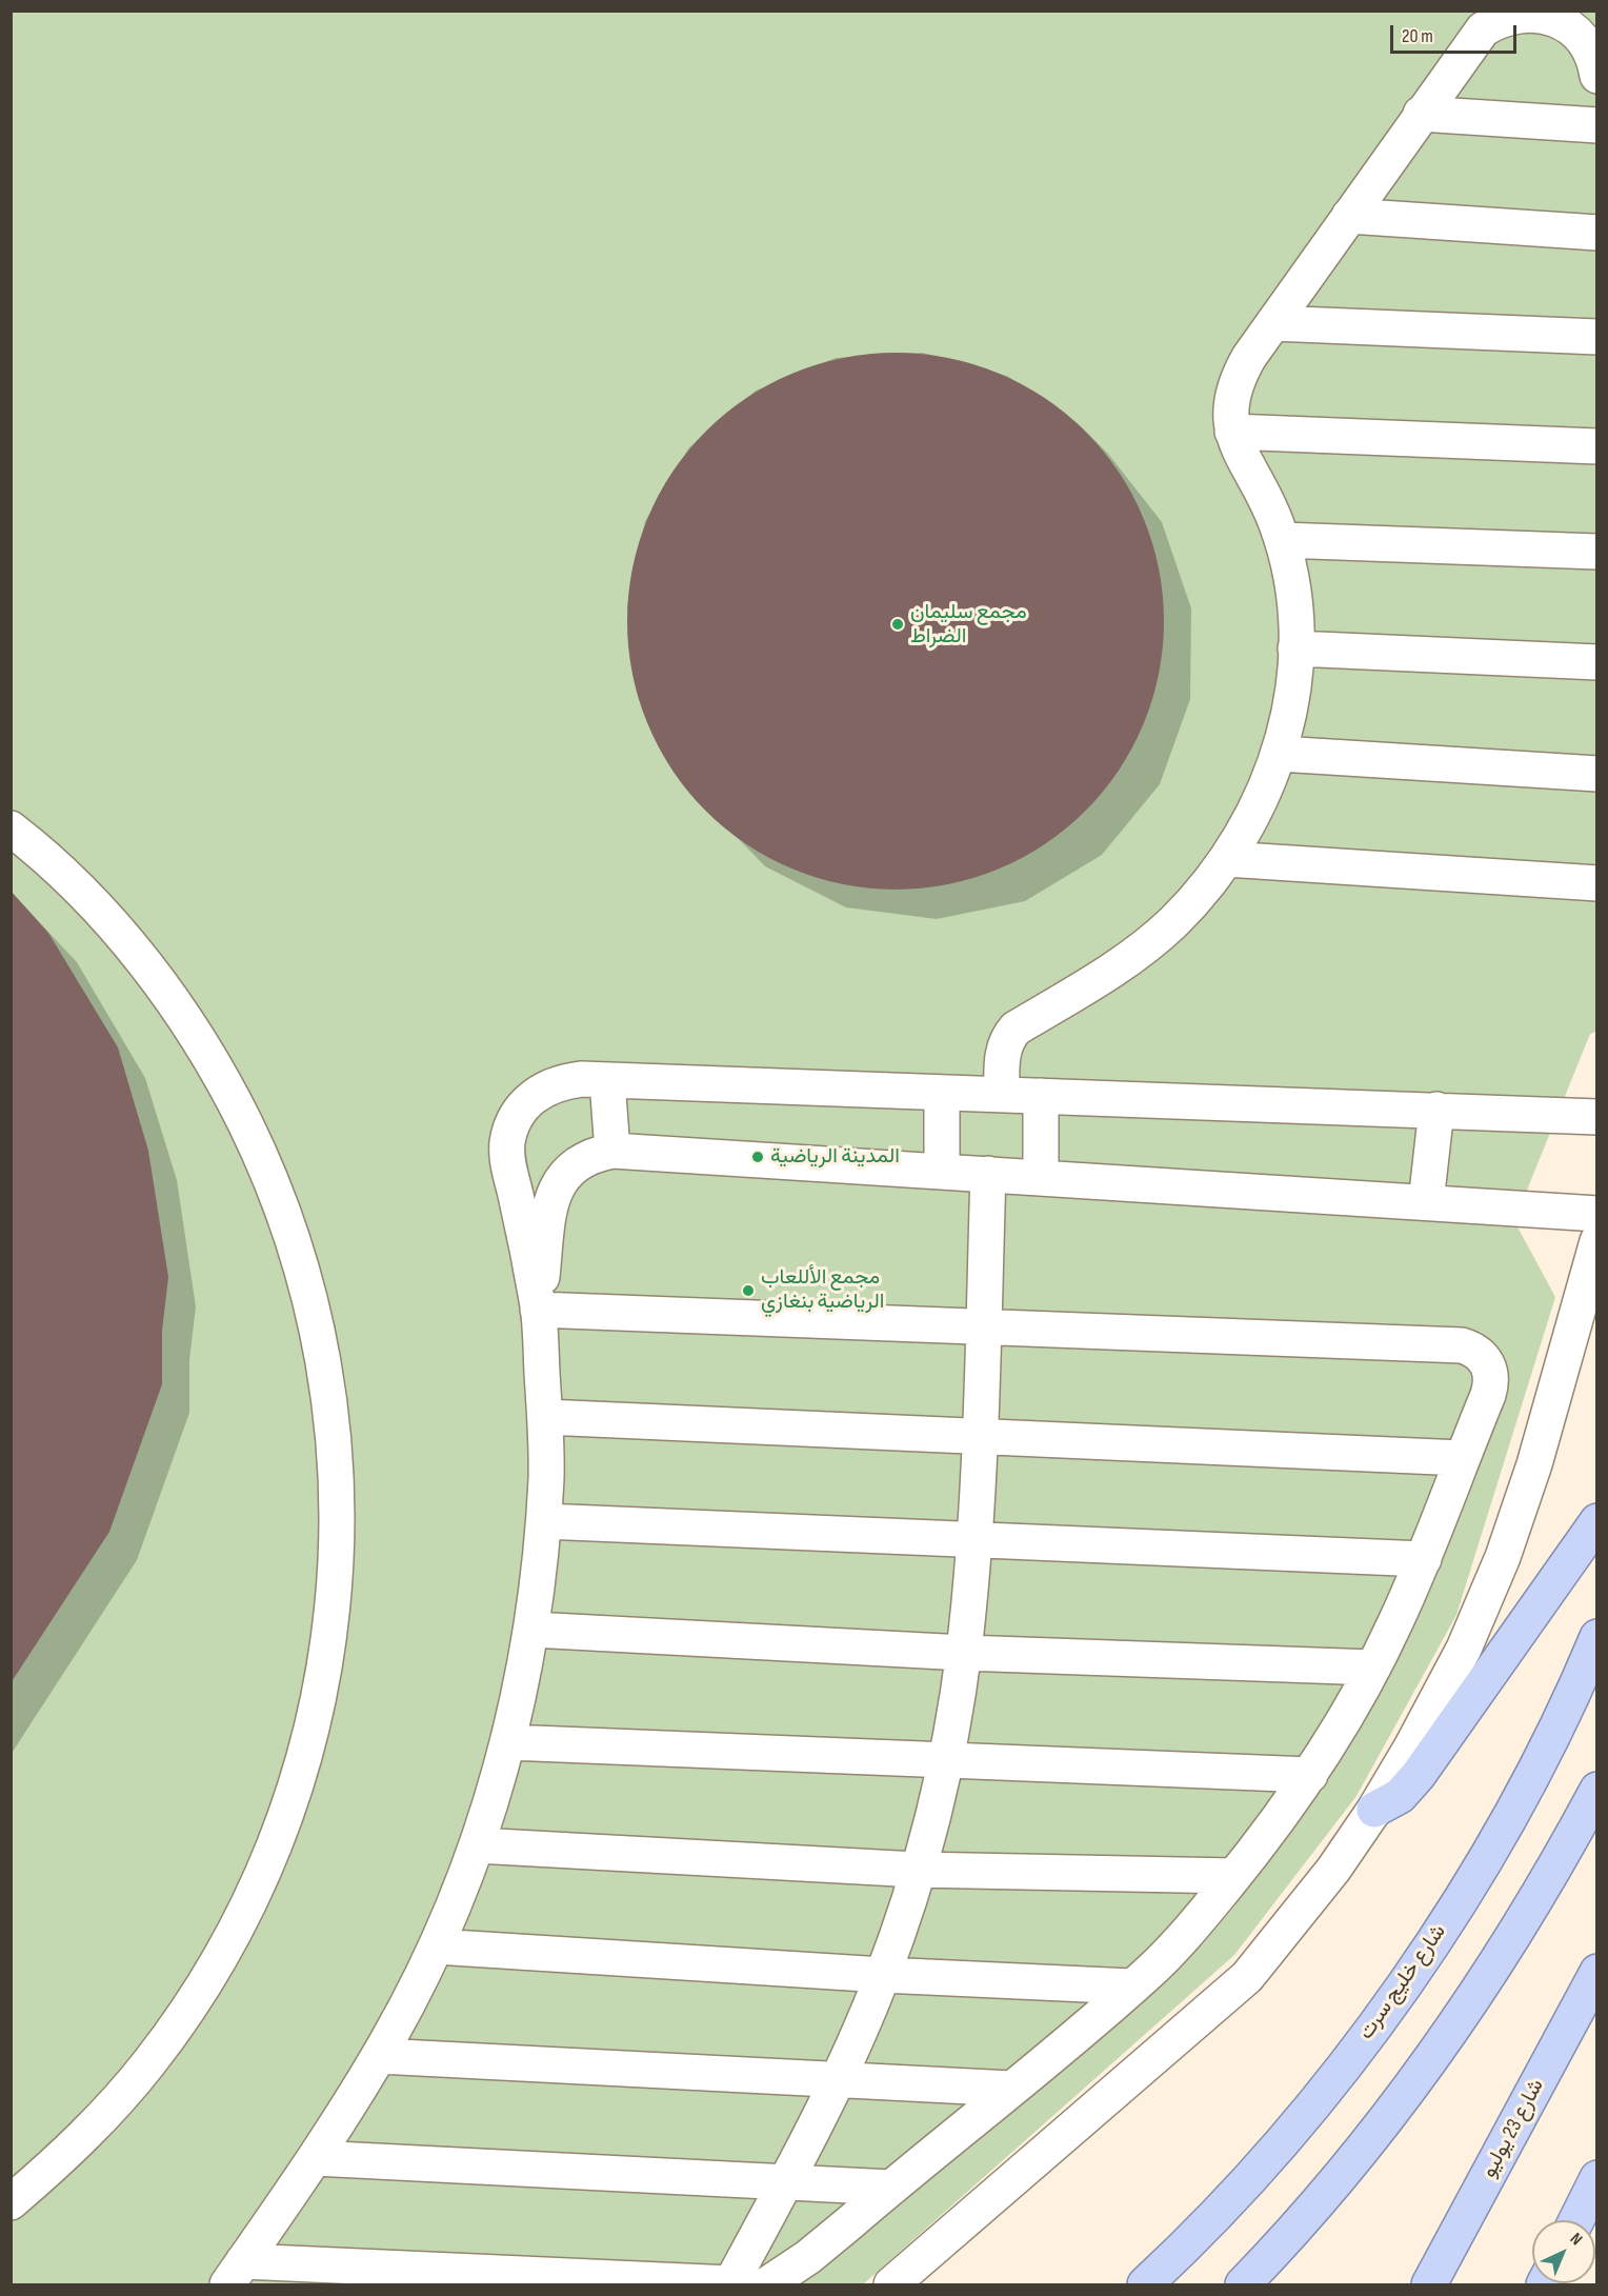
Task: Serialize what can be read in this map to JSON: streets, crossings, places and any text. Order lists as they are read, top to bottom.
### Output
{
  "streets": {
    "main road": ["شارع خليج سرت", "شارع 23 يوليو"]
  },
  "places": ["مجمع سليمان الضراط", "المدينة الرياضية", "مجمع الأللعاب الرياضية بنغازي"],
  "scale_bar": "20 m",
  "north": "top right"
}
